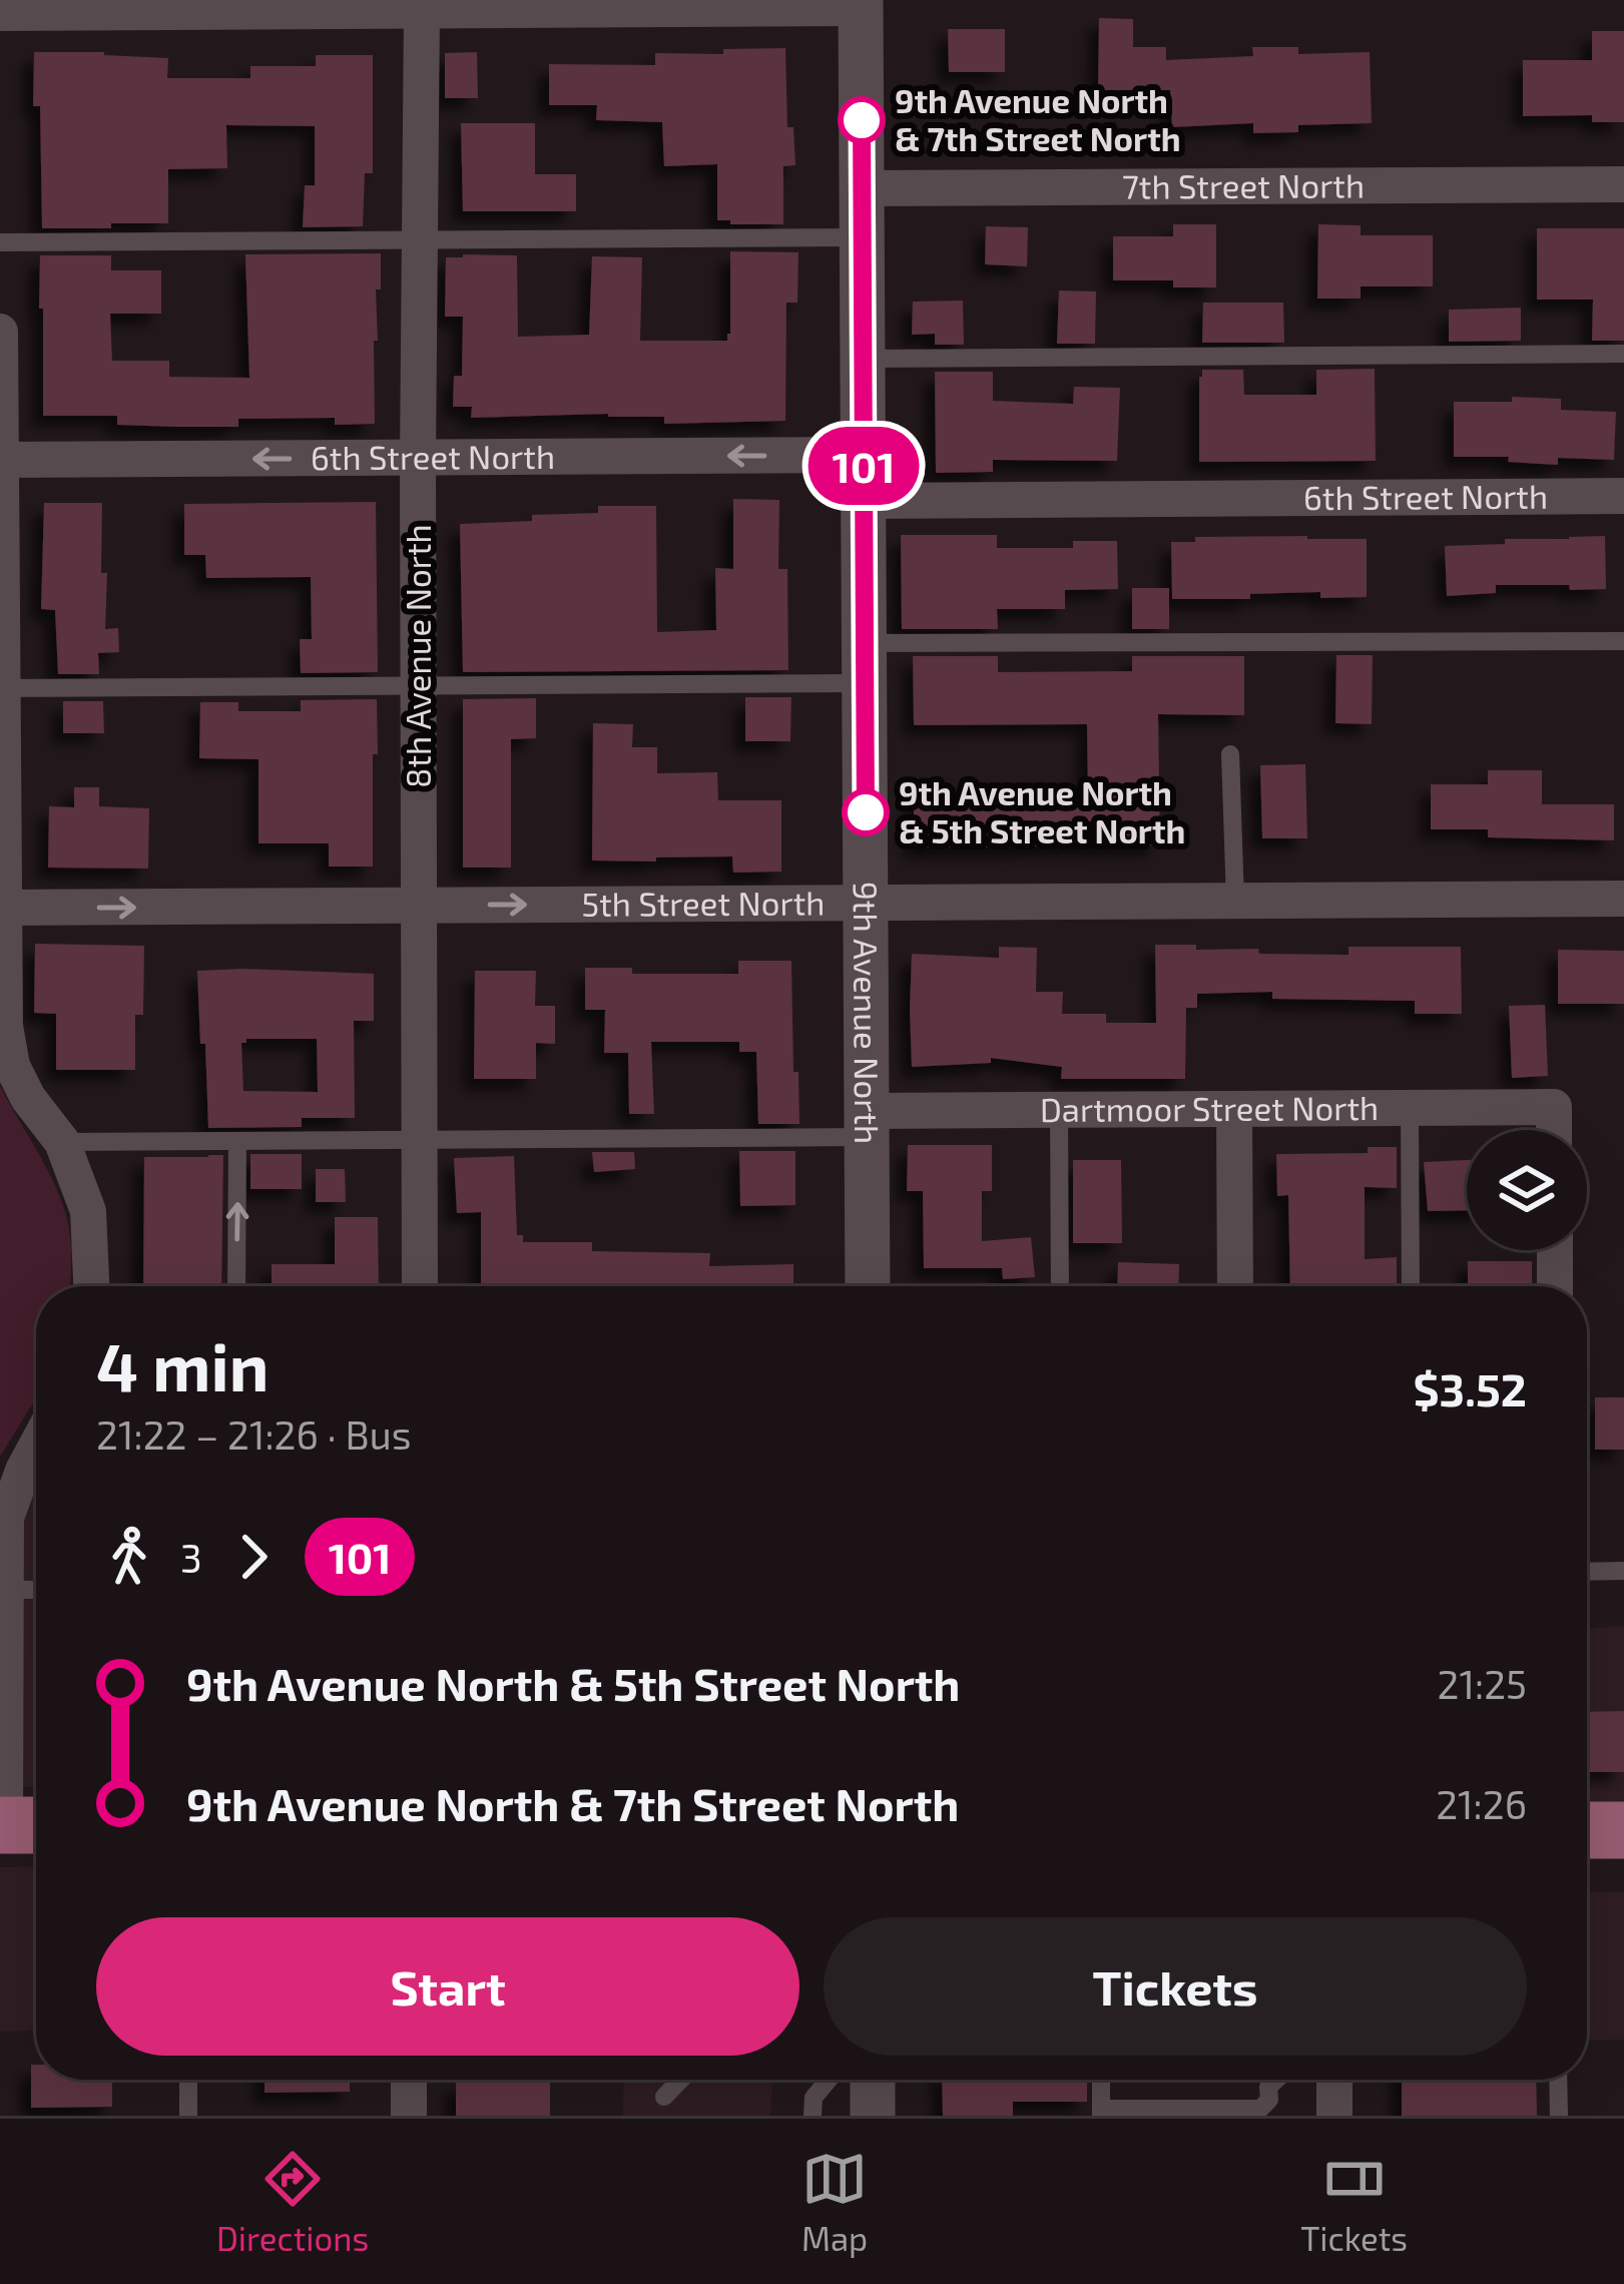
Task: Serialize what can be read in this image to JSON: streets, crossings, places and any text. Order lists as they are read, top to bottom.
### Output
{
  "streets": {
    "street": [
      "7th Street North",
      "6th Street North",
      "8th Avenue North",
      "5th Street North",
      "9th Avenue North",
      "Dartmoor Street North"
    ]
  },
  "crossings": [
    ["7th Street North", "9th Avenue North"],
    ["6th Street North", "8th Avenue North"],
    ["6th Street North", "9th Avenue North"],
    ["8th Avenue North", "5th Street North"],
    ["5th Street North", "9th Avenue North"],
    ["9th Avenue North", "Dartmoor Street North"]
  ],
  "one_way": ["6th Street North", "5th Street North"],
  "places": ["9th Avenue North & 7th Street North", "9th Avenue North & 5th Street North"],
  "lines": ["bus line 101"],
  "page": {
    "on_map": "101",
    "heading": ["4 min", "21:22 – 21:26 · Bus", "$3.52"],
    "legs": ["3", "101"],
    "list": [
      {
        "name": "9th Avenue North & 5th Street North",
        "value": "21:25"
      },
      {
        "name": "9th Avenue North & 7th Street North",
        "value": "21:26"
      }
    ],
    "buttons": ["Start", "Tickets"],
    "tabs": ["Directions", "Map", "Tickets"]
  }
}
